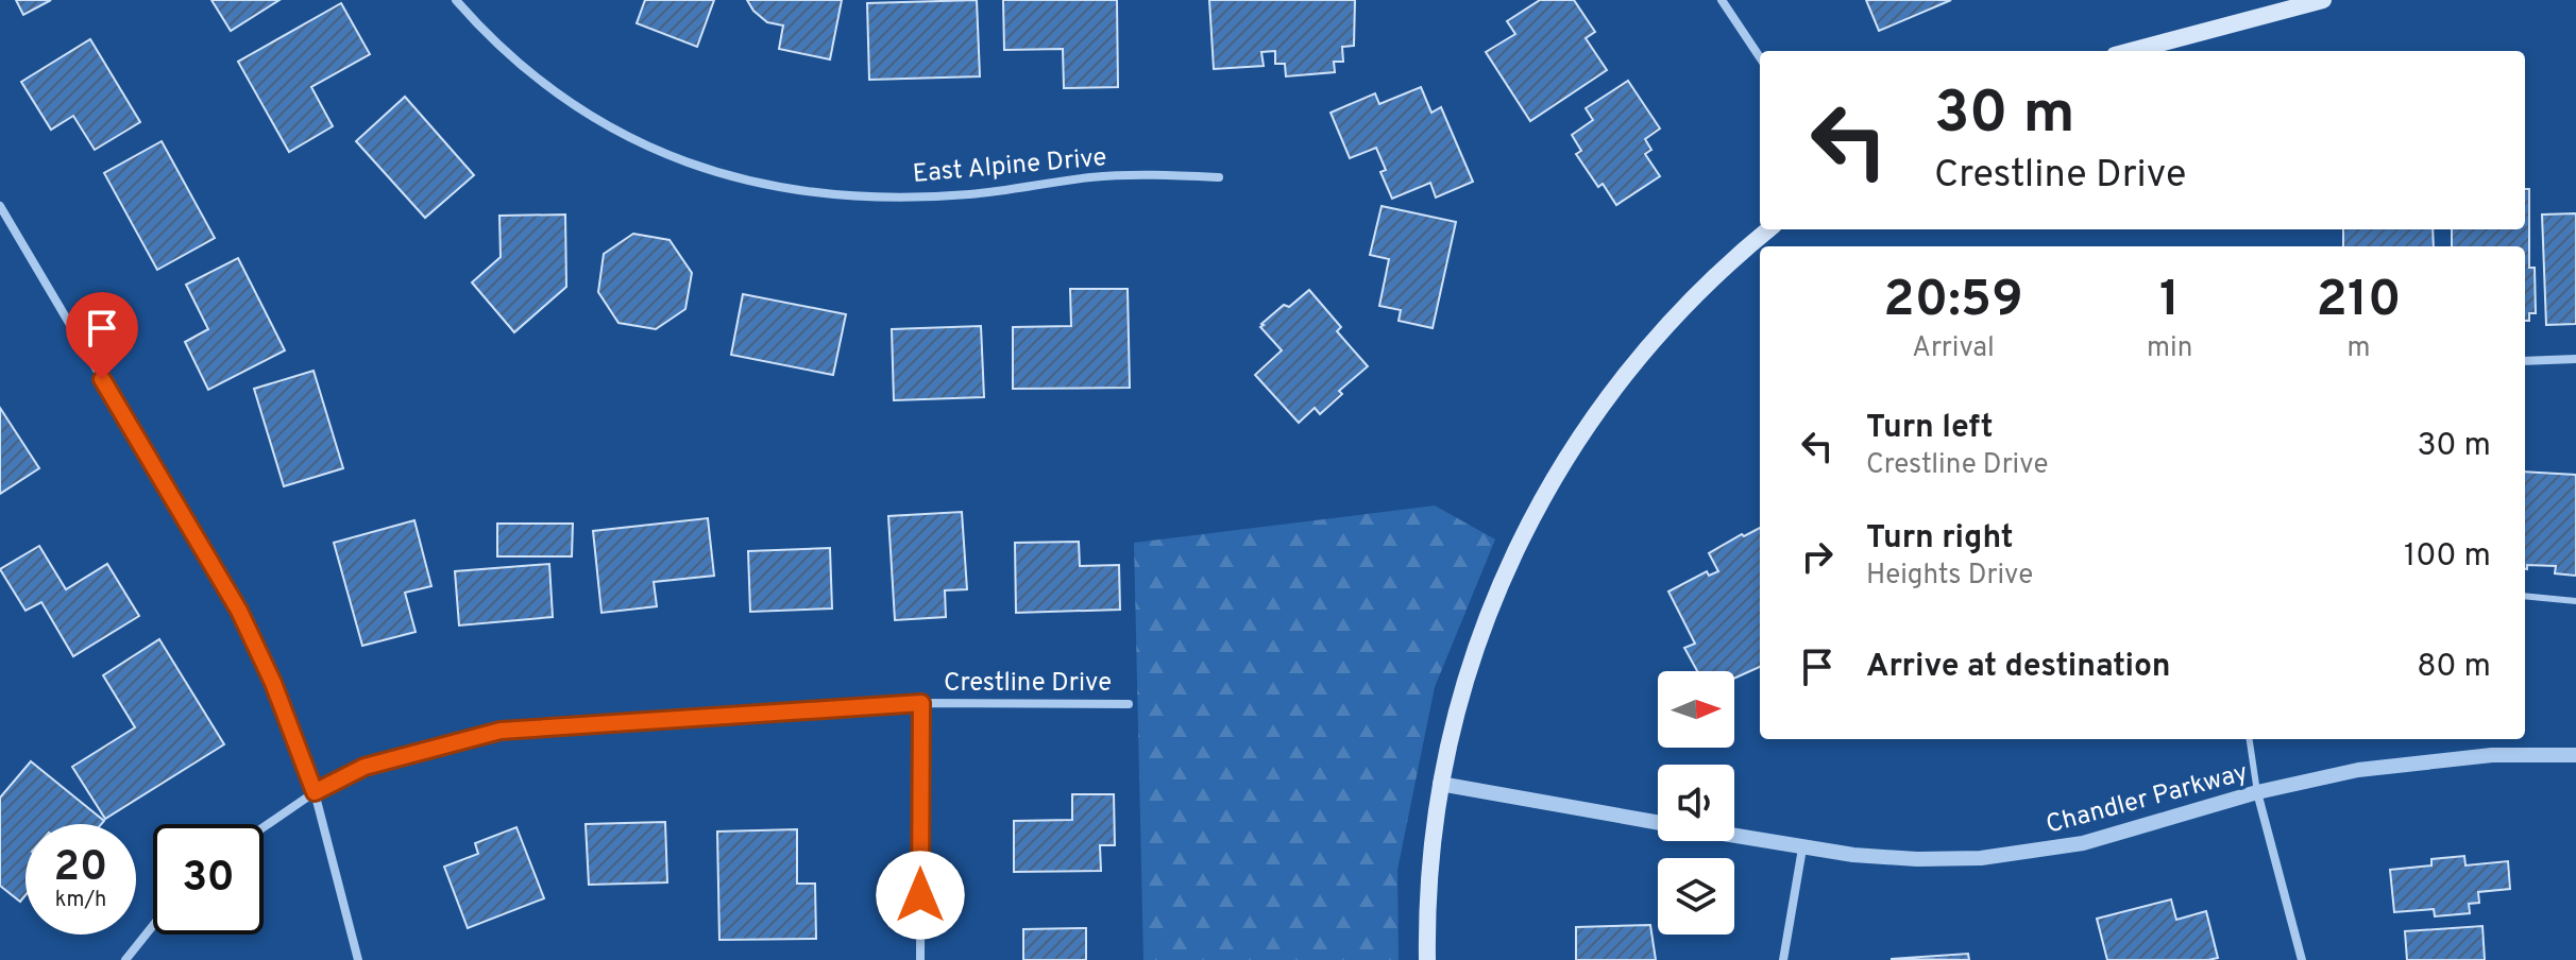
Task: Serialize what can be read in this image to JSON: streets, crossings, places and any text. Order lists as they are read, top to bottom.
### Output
{
  "streets": {
    "street": ["East Alpine Drive", "Crestline Drive", "Chandler Parkway"]
  },
  "north": "right",
  "page": {
    "turn": ["30 m", "Crestline Drive"],
    "eta": [
      "20:59",
      "Arrival",
      "1",
      "min",
      "210",
      "m"
    ],
    "list": [
      {
        "name": "Turn left",
        "note": "Crestline Drive",
        "value": "30 m"
      },
      {
        "name": "Turn right",
        "note": "Heights Drive",
        "value": "100 m"
      },
      {
        "name": "Arrive at destination",
        "value": "80 m"
      }
    ],
    "speed": "20 km/h",
    "limit": "30"
  }
}
